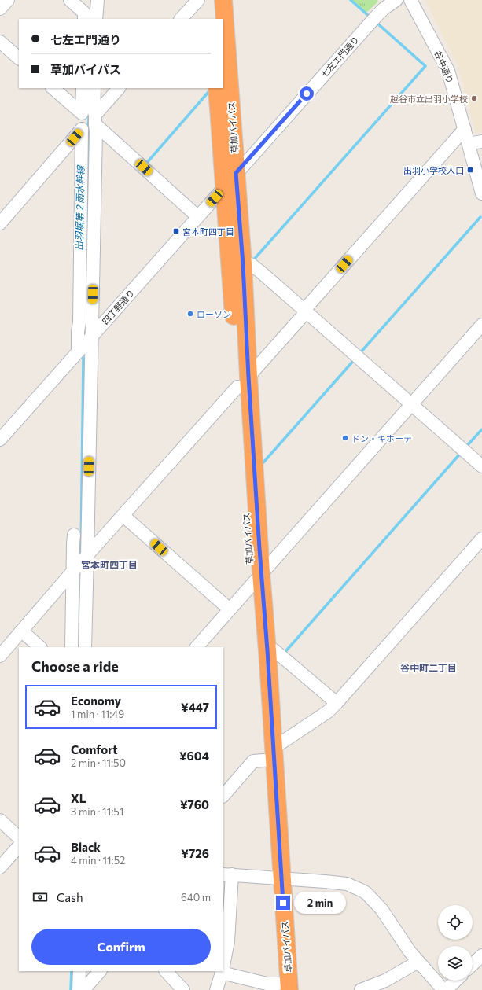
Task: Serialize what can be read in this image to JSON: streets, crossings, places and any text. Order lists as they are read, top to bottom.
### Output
{
  "streets": {
    "highway": ["草加バイパス"],
    "street": ["七左エ門通り", "谷中通り", "四丁野通り"]
  },
  "crossings": [
    ["七左エ門通り", "草加バイパス"],
    ["七左エ門通り", "四丁野通り"],
    ["草加バイパス", "四丁野通り"]
  ],
  "districts": ["宮本町四丁目", "谷中町二丁目"],
  "water": ["出羽堀第２雨水幹線"],
  "places": {
    "other": ["越谷市立出羽小学校", "ローソン", "ドン・キホーテ"],
    "transit": ["出羽小学校入口", "宮本町四丁目"]
  },
  "page": {
    "banner": ["七左エ門通り", "草加バイパス"],
    "heading": "Choose a ride",
    "list": [
      {
        "name": "Economy",
        "note": "1 min · 11:49",
        "value": "¥447"
      },
      {
        "name": "Comfort",
        "note": "2 min · 11:50",
        "value": "¥604"
      },
      {
        "name": "XL",
        "note": "3 min · 11:51",
        "value": "¥760"
      },
      {
        "name": "Black",
        "note": "4 min · 11:52",
        "value": "¥726"
      }
    ],
    "pay": ["Cash", "640 m"],
    "bubble": "2 min",
    "buttons": "Confirm"
  }
}
